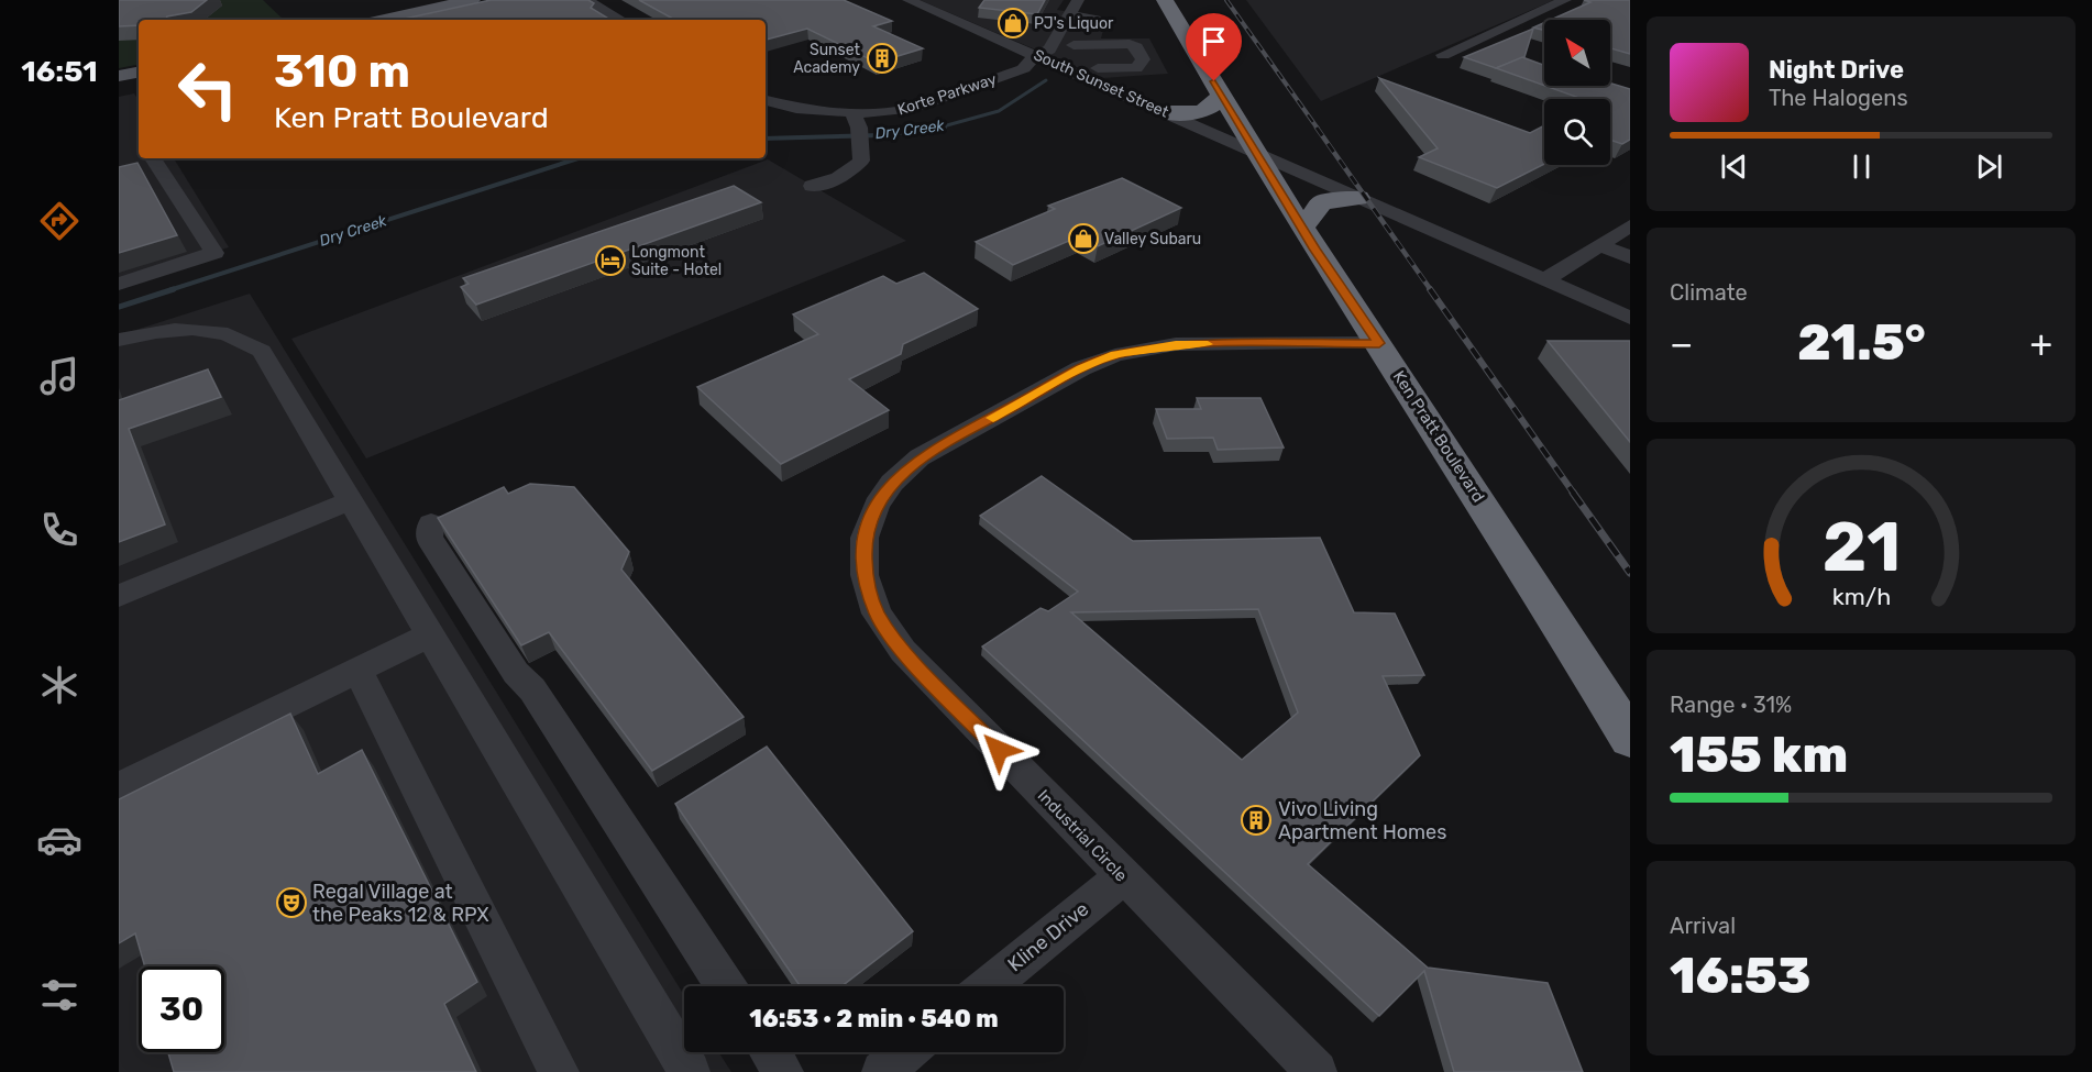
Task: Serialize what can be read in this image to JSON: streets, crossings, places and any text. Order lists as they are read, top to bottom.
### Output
{
  "streets": {
    "highway": ["Ken Pratt Boulevard"],
    "street": [
      "South Sunset Street",
      "Korte Parkway",
      "Industrial Circle",
      "Kline Drive"
    ]
  },
  "crossings": [
    ["South Sunset Street", "Korte Parkway"],
    ["South Sunset Street", "Ken Pratt Boulevard"],
    ["Ken Pratt Boulevard", "Industrial Circle"],
    ["Industrial Circle", "Kline Drive"]
  ],
  "water": ["Dry Creek"],
  "places": {
    "shop": ["PJ's Liquor", "Valley Subaru"],
    "building": ["Sunset Academy", "Vivo Living Apartment Homes"],
    "hotel": ["Longmont Suite - Hotel"],
    "theatre": ["Regal Village at the Peaks 12 & RPX"]
  },
  "north": "top left",
  "page": {
    "tabs": "16:51",
    "turn": ["310 m", "Ken Pratt Boulevard"],
    "song": ["Night Drive", "The Halogens"],
    "tile": [
      "Climate",
      ["Range · 31%", "155 km"],
      ["Arrival", "16:53"]
    ],
    "heat": ["−", "21.5°", "+"],
    "limit": "30",
    "trip": "16:53 · 2 min · 540 m",
    "gauge": ["21", "km/h"]
  }
}
